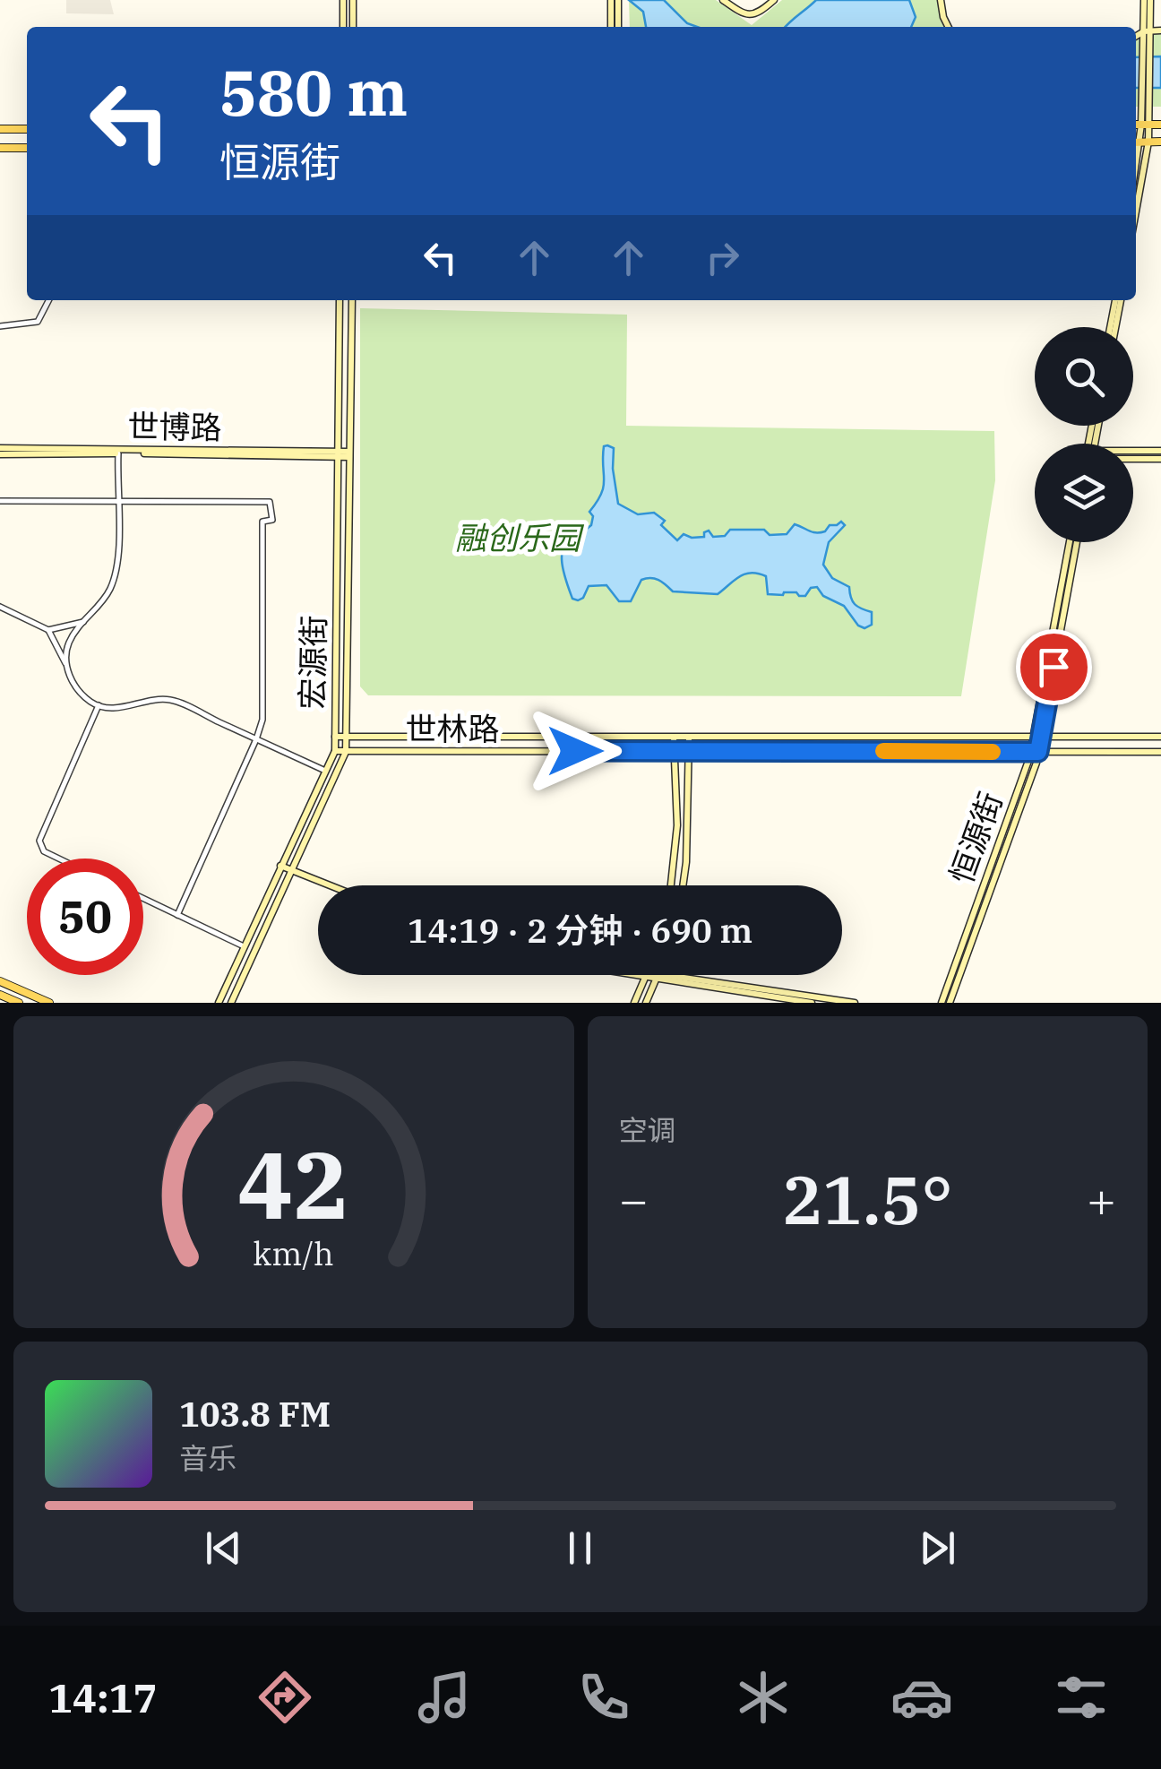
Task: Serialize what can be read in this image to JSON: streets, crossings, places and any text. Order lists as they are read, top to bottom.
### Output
{
  "streets": {
    "main road": [
      "世博路",
      "宏源街",
      "世林路",
      "恒源街"
    ]
  },
  "crossings": [
    ["世博路", "宏源街"],
    ["宏源街", "世林路"],
    ["世林路", "恒源街"]
  ],
  "parks": ["融创乐园"],
  "page": {
    "turn": ["580 m", "恒源街"],
    "limit": "50",
    "trip": "14:19 · 2 分钟 · 690 m",
    "tile": "空调",
    "heat": ["−", "21.5°", "+"],
    "song": ["103.8 FM", "音乐"],
    "tabs": "14:17",
    "gauge": ["42", "km/h"]
  }
}
